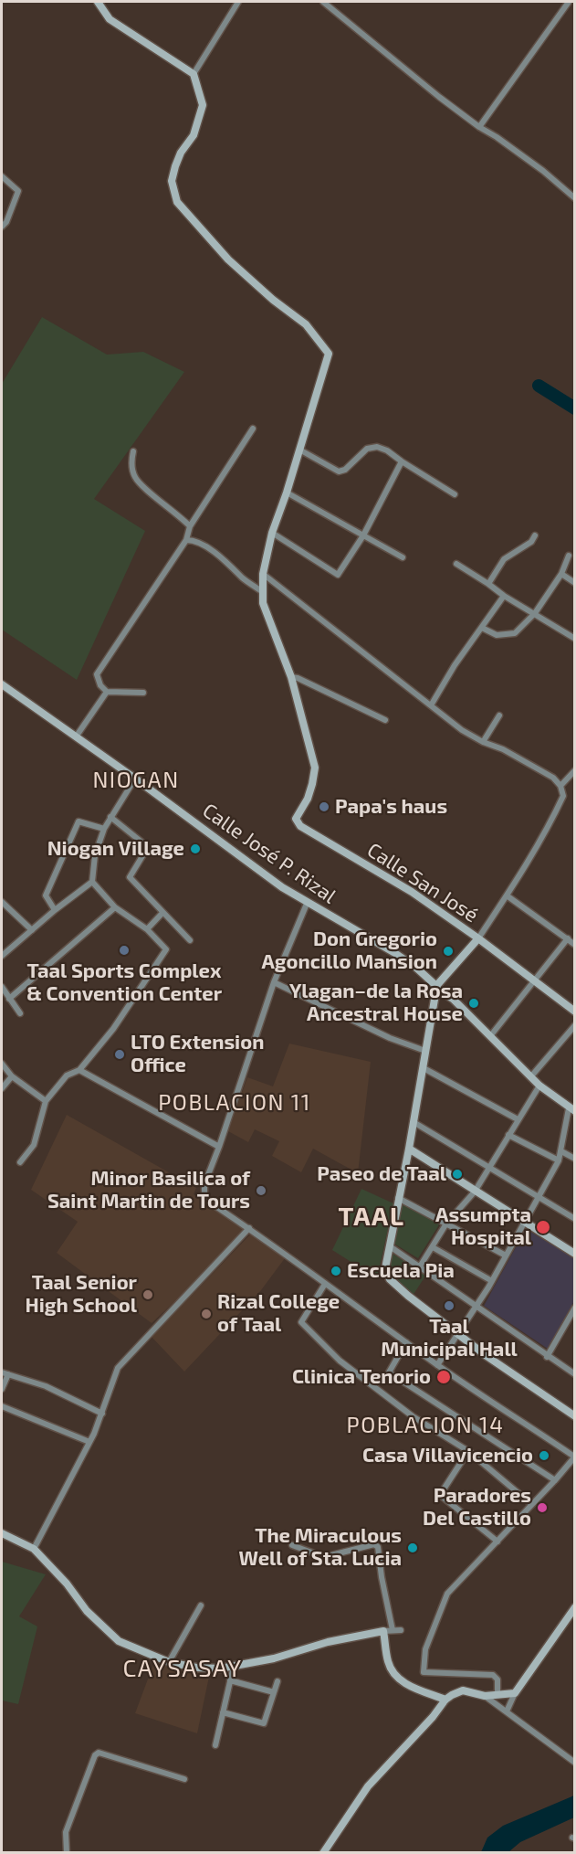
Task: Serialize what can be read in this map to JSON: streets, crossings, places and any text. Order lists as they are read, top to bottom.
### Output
{
  "streets": {
    "street": ["Calle José P. Rizal", "Calle San José"]
  },
  "districts": [
    "NIOGAN",
    "POBLACION 11",
    "TAAL",
    "POBLACION 14",
    "CAYSASAY"
  ],
  "places": [
    "Papa's haus",
    "Niogan Village",
    "Taal Sports Complex & Convention Center",
    "Don Gregorio Agoncillo Mansion",
    "Ylagan–de la Rosa Ancestral House",
    "LTO Extension Office",
    "Paseo de Taal",
    "Minor Basilica of Saint Martin de Tours",
    "Assumpta Hospital",
    "Escuela Pia",
    "Taal Senior High School",
    "Taal Municipal Hall",
    "Rizal College of Taal",
    "Clinica Tenorio",
    "Casa Villavicencio",
    "Paradores Del Castillo",
    "The Miraculous Well of Sta. Lucia"
  ]
}
